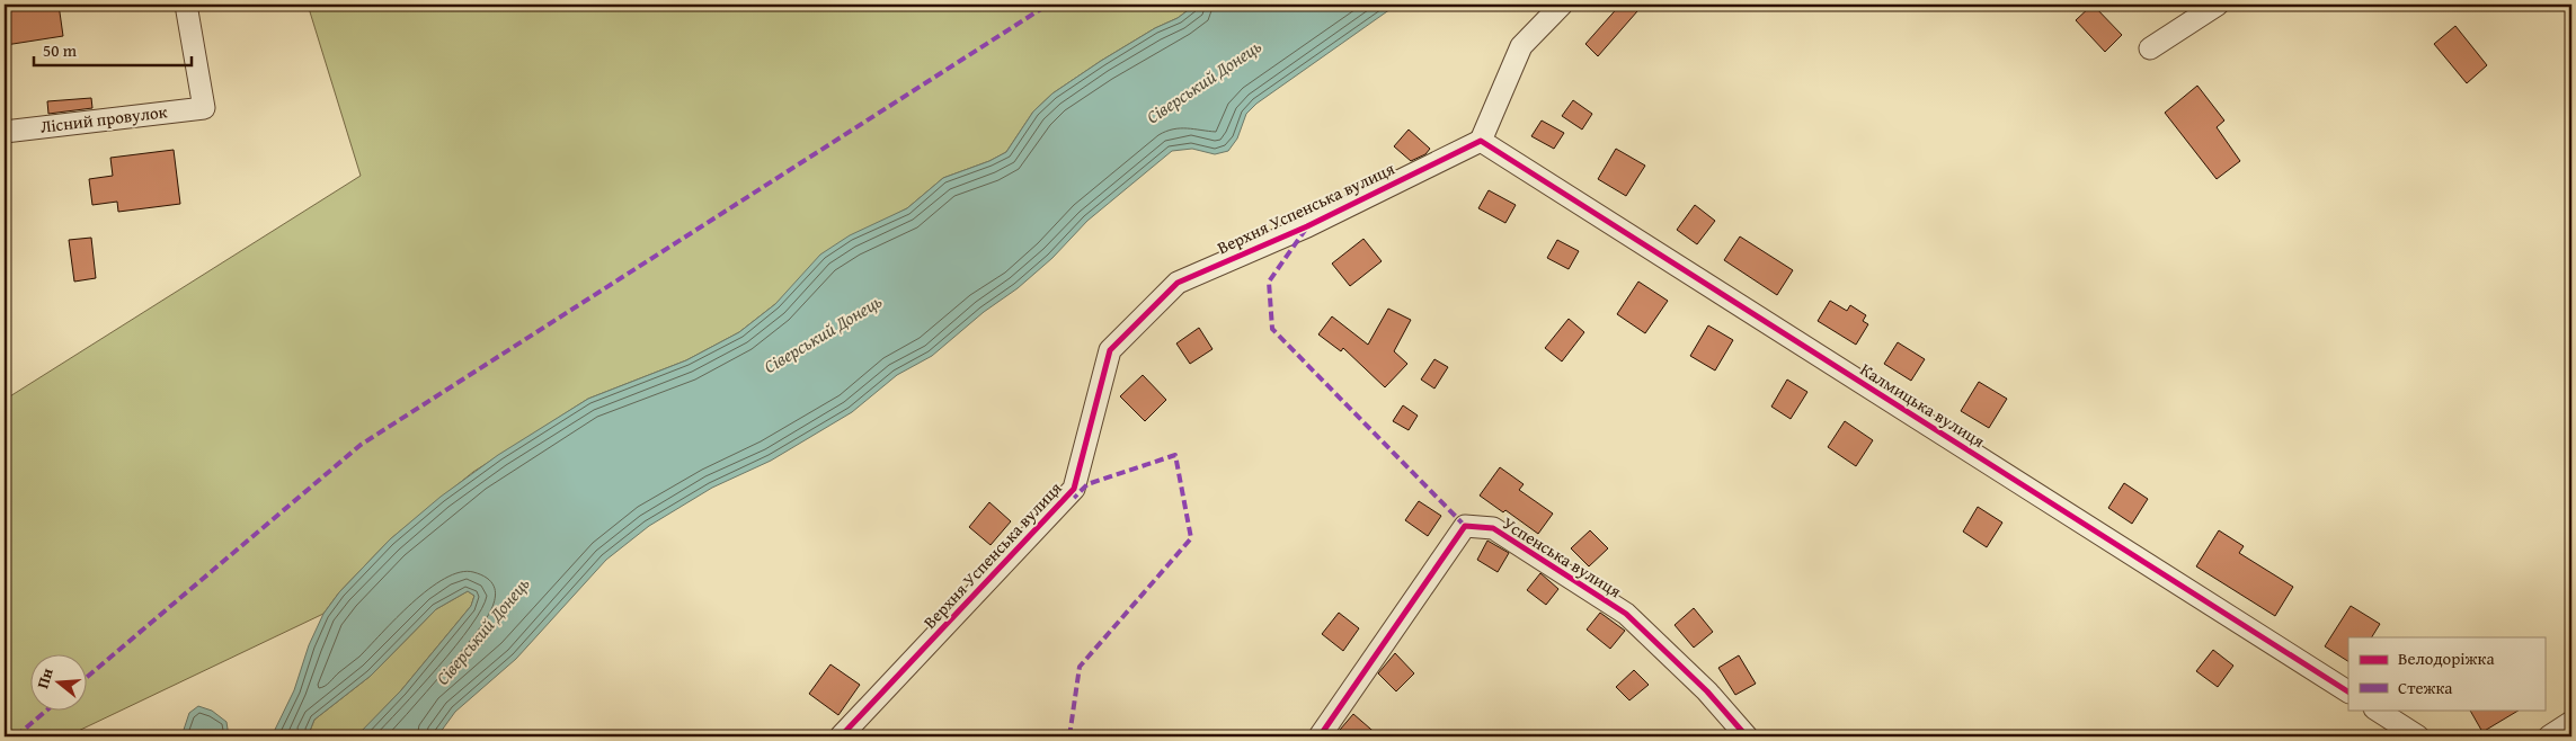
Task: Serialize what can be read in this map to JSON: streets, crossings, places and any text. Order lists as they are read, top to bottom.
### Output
{
  "streets": {
    "street": [
      "Лісний провулок",
      "Верхня Успенська вулиця",
      "Калмицька вулиця",
      "Успенська вулиця"
    ]
  },
  "crossings": [
    ["Верхня Успенська вулиця", "Калмицька вулиця"]
  ],
  "water": ["Сіверський Донець"],
  "legend": ["Велодоріжка", "Стежка"],
  "scale_bar": "50 m",
  "north": "left"
}
